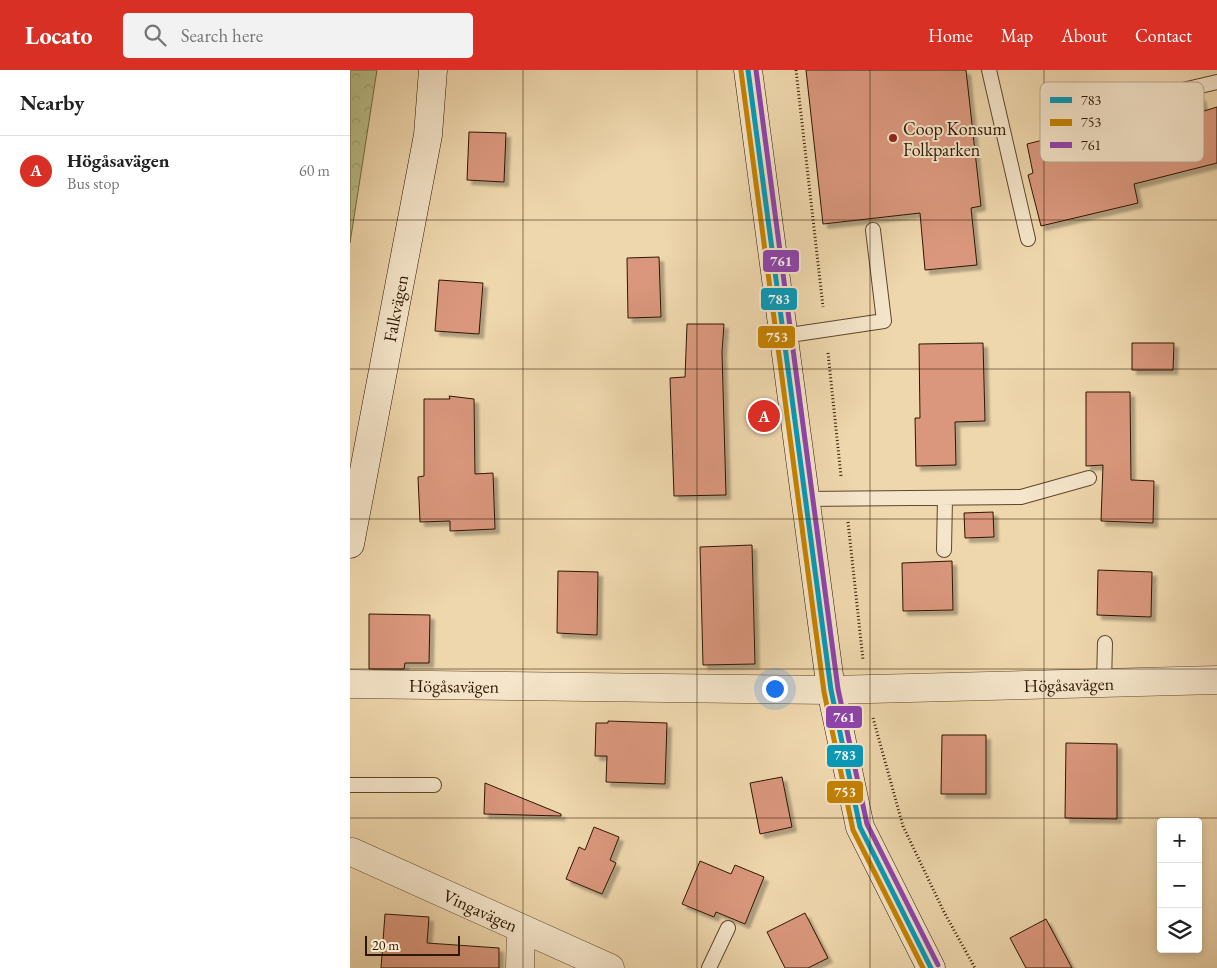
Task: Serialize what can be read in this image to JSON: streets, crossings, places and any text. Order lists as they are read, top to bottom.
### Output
{
  "streets": {
    "street": ["Falkvägen", "Högåsavägen", "Vingavägen"]
  },
  "places": ["Coop Konsum Folkparken"],
  "lines": ["transit line 783", "transit line 761", "transit line 753"],
  "legend": ["783", "753", "761"],
  "scale_bar": "20 m",
  "page": {
    "header": "Locato",
    "search": "Search here",
    "nav": [
      "Home",
      "Map",
      "About",
      "Contact"
    ],
    "heading": "Nearby",
    "list": [
      {
        "mark": "A",
        "name": "Högåsavägen",
        "note": "Bus stop",
        "value": "60 m"
      }
    ],
    "pins": "A",
    "map_buttons": ["+", "−"],
    "scale": "20 m"
  }
}
